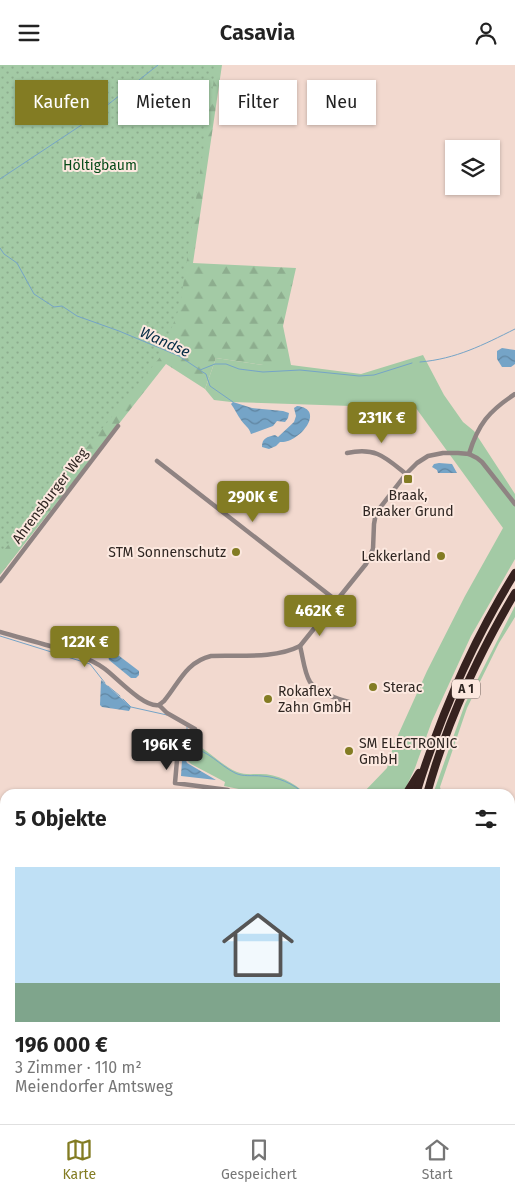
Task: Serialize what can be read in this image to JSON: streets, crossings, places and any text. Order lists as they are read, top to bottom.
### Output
{
  "streets": {
    "highway": ["A 1"],
    "street": ["Ahrensburger Weg"]
  },
  "water": ["Wandse"],
  "parks": ["Höltigbaum"],
  "places": {
    "transit": ["Braak, Braaker Grund"],
    "other": [
      "STM Sonnenschutz",
      "Lekkerland",
      "Sterac",
      "Rokaflex Zahn GmbH",
      "SM ELECTRONIC GmbH"
    ]
  },
  "page": {
    "header": "Casavia",
    "chip": [
      "Kaufen",
      "Mieten",
      "Filter",
      "Neu"
    ],
    "price": [
      "231K €",
      "290K €",
      "462K €",
      "122K €",
      "196K €"
    ],
    "heading": "5 Objekte",
    "list": [
      {
        "name": "196 000 €",
        "note": "3 Zimmer · 110 m² · Meiendorfer Amtsweg"
      }
    ],
    "tabs": ["Karte", "Gespeichert", "Start"]
  }
}
